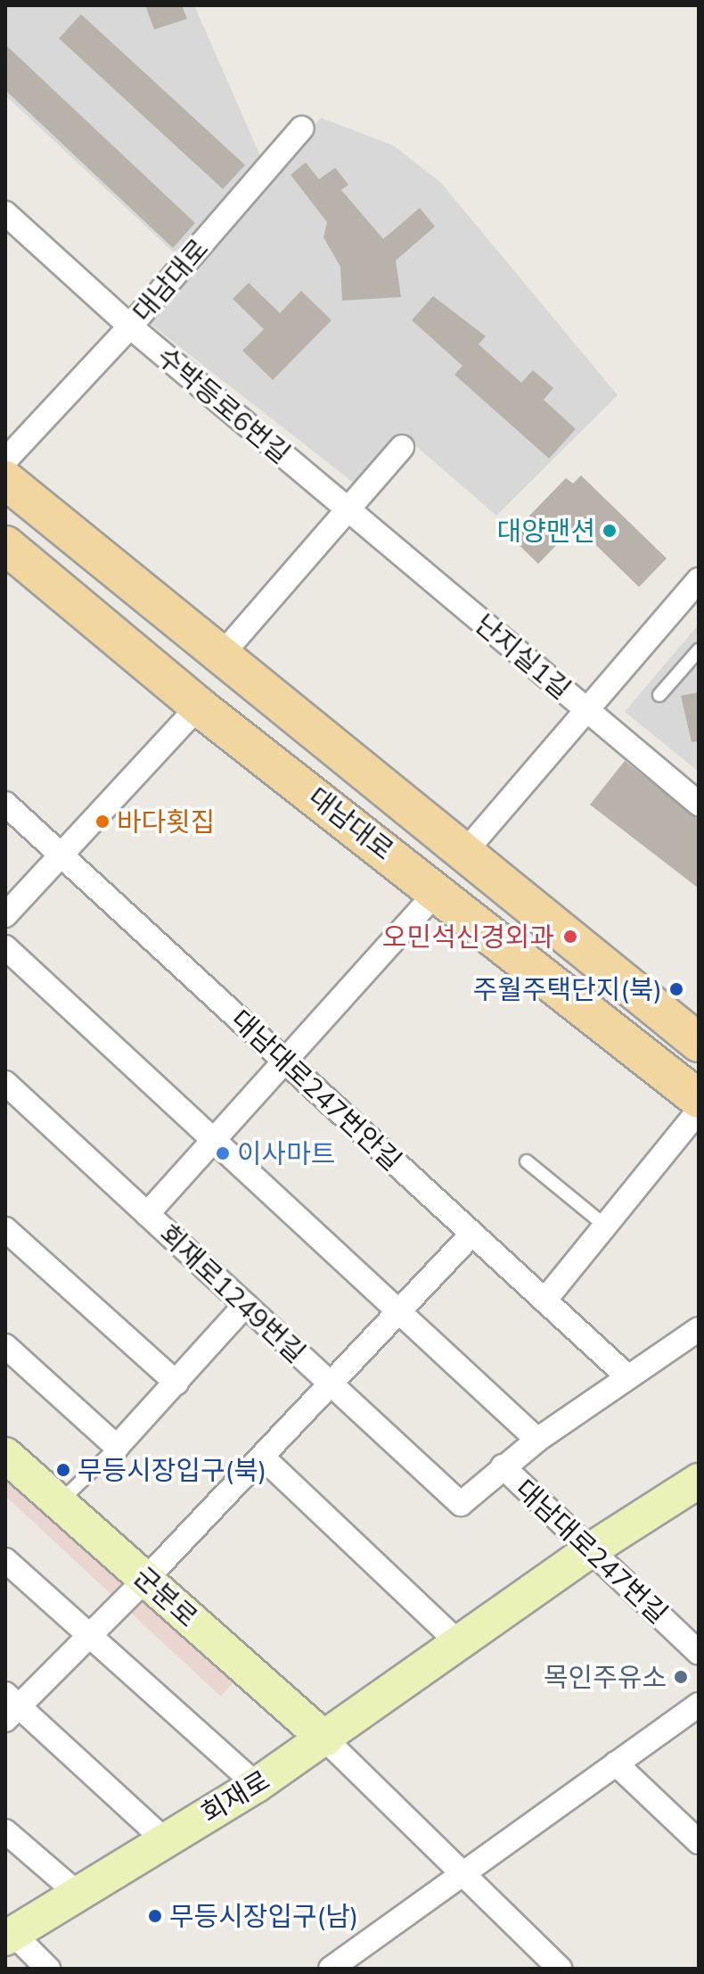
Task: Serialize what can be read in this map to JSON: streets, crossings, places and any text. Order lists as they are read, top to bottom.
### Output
{
  "streets": {
    "main road": ["대남대로", "군분로", "회재로"],
    "street": [
      "수박등로6번길",
      "난지실1길",
      "대남대로247번안길",
      "회재로1249번길",
      "대남대로247번길"
    ]
  },
  "crossings": [
    ["대남대로", "수박등로6번길"],
    ["수박등로6번길", "난지실1길"],
    ["대남대로247번안길", "대남대로247번길"],
    ["회재로1249번길", "대남대로247번길"],
    ["대남대로247번길", "회재로"],
    ["군분로", "회재로"]
  ],
  "places": [
    "대양맨션",
    "바다횟집",
    "오민석신경외과",
    "주월주택단지(북)",
    "이사마트",
    "무등시장입구(북)",
    "목인주유소",
    "무등시장입구(남)"
  ]
}
